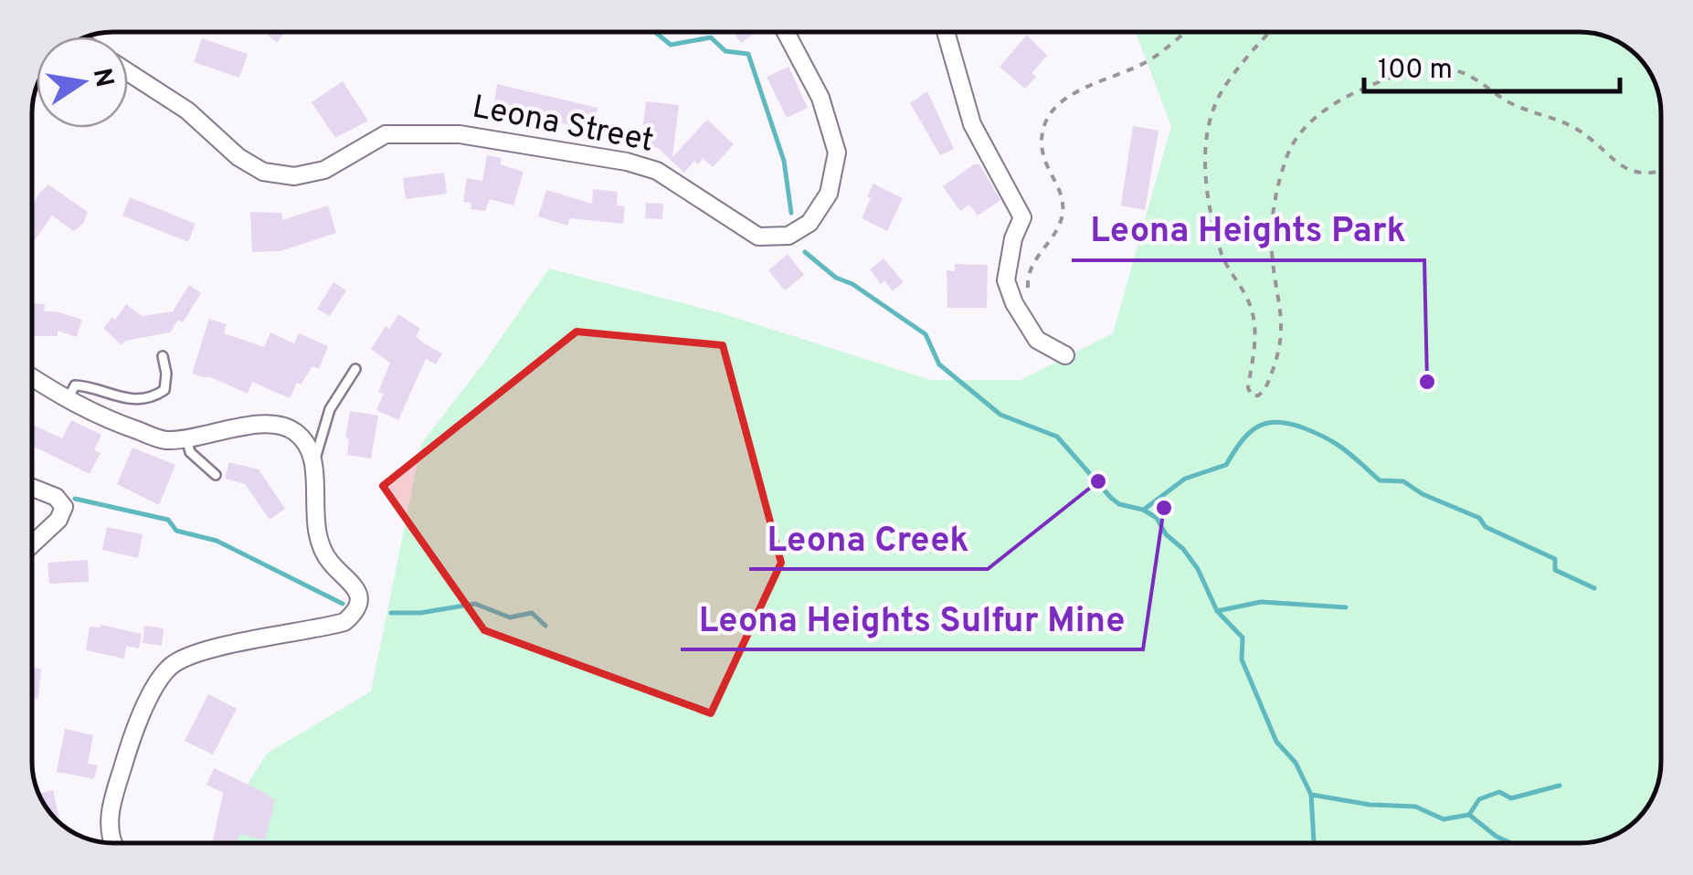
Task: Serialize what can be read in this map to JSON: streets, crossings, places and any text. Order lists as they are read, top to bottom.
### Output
{
  "streets": {
    "street": ["Leona Street"]
  },
  "places": ["Leona Heights Park", "Leona Creek", "Leona Heights Sulfur Mine"],
  "scale_bar": "100 m",
  "north": "right"
}
